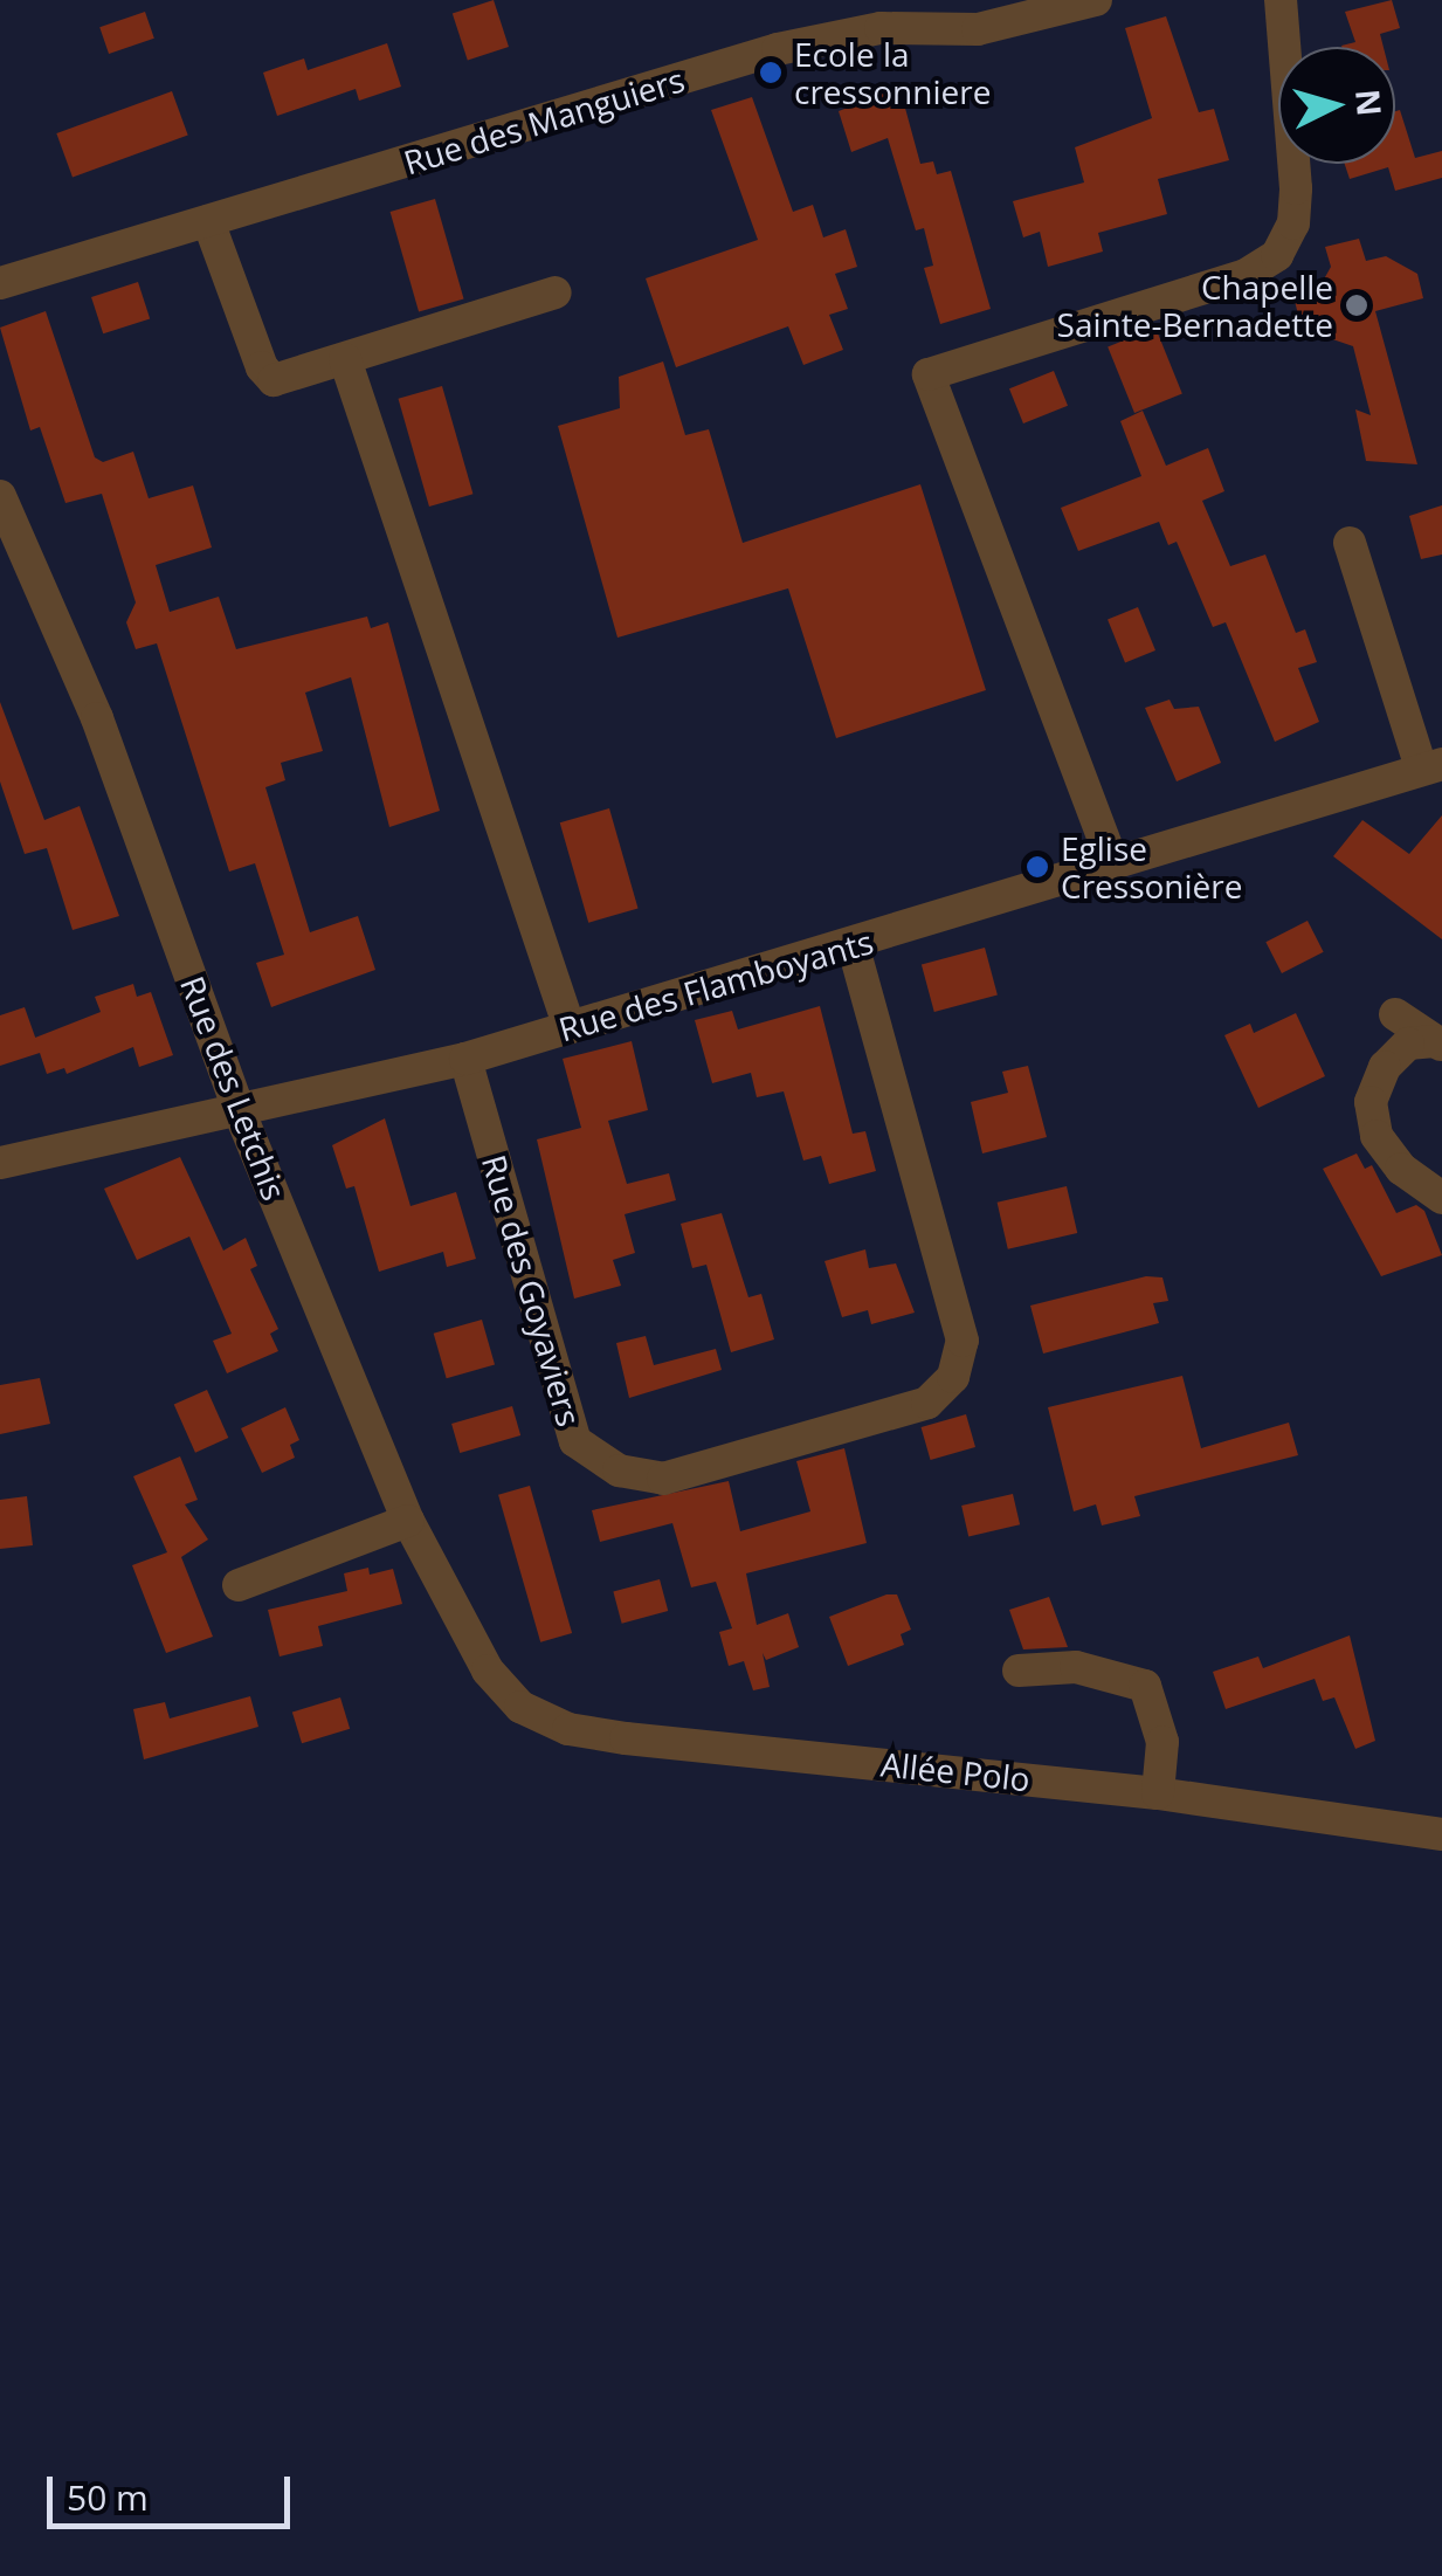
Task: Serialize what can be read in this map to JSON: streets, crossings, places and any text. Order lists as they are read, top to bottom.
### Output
{
  "streets": {
    "street": [
      "Rue des Manguiers",
      "Rue des Flamboyants",
      "Rue des Letchis",
      "Rue des Goyaviers",
      "Allée Polo"
    ]
  },
  "crossings": [
    ["Rue des Flamboyants", "Rue des Letchis"],
    ["Rue des Flamboyants", "Rue des Goyaviers"],
    ["Rue des Letchis", "Allée Polo"]
  ],
  "places": ["Ecole la cressonniere", "Chapelle Sainte-Bernadette", "Eglise Cressonière"],
  "scale_bar": "50 m",
  "north": "right"
}
